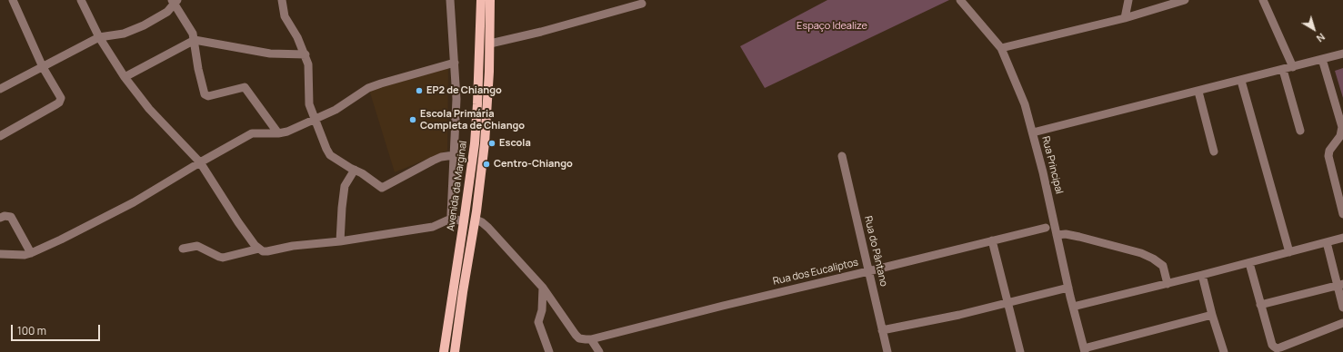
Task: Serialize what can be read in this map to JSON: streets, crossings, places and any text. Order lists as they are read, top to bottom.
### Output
{
  "streets": {
    "main road": ["Avenida da Marginal"],
    "street": ["Rua Principal", "Rua do Pântano", "Rua dos Eucaliptos"]
  },
  "crossings": [
    ["Rua do Pântano", "Rua dos Eucaliptos"]
  ],
  "parks": ["Espaço Idealize"],
  "places": [
    "EP2 de Chiango",
    "Escola Primária Completa de Chiango",
    "Escola",
    "Centro-Chiango"
  ],
  "scale_bar": "100 m",
  "north": "bottom right"
}
